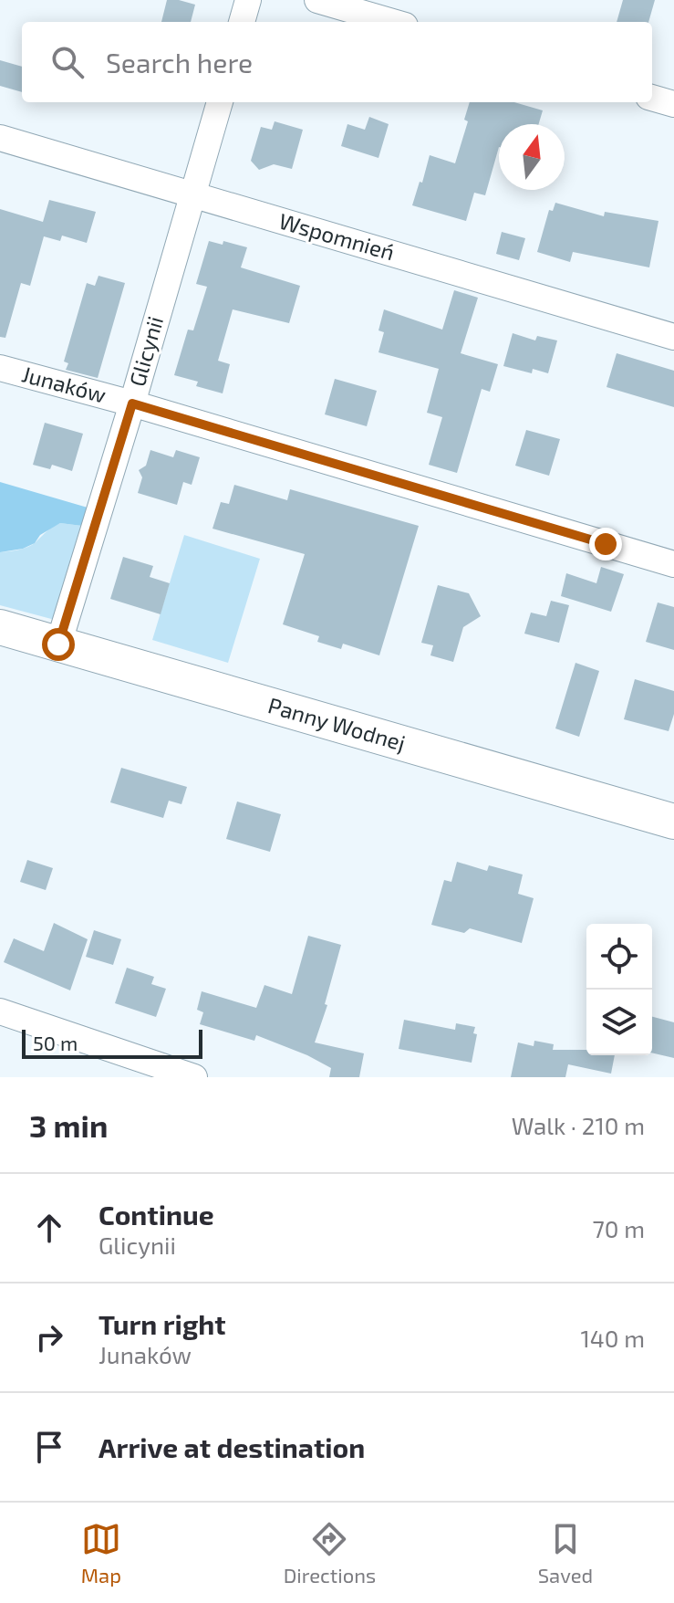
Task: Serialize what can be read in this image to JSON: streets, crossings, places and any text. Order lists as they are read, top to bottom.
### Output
{
  "streets": {
    "street": [
      "Wspomnień",
      "Glicynii",
      "Junaków",
      "Panny Wodnej"
    ]
  },
  "crossings": [
    ["Wspomnień", "Glicynii"],
    ["Glicynii", "Junaków"],
    ["Glicynii", "Panny Wodnej"]
  ],
  "scale_bar": "50 m",
  "north": "top",
  "page": {
    "search": "Search here",
    "scale": "50 m",
    "heading": ["3 min", "Walk · 210 m"],
    "list": [
      ["Continue", "Glicynii", "70 m"],
      ["Turn right", "Junaków", "140 m"],
      "Arrive at destination"
    ],
    "nav": ["Map", "Directions", "Saved"]
  }
}
